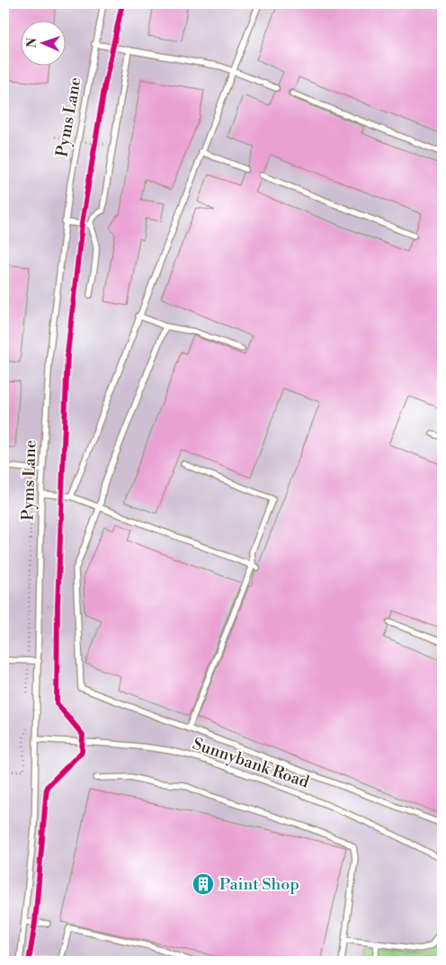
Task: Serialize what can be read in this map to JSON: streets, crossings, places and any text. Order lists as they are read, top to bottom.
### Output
{
  "streets": {
    "lane": ["Pyms Lane", "Sunnybank Road"]
  },
  "crossings": [
    ["Pyms Lane", "Sunnybank Road"]
  ],
  "places": {
    "building": ["Paint Shop"]
  },
  "north": "left"
}
